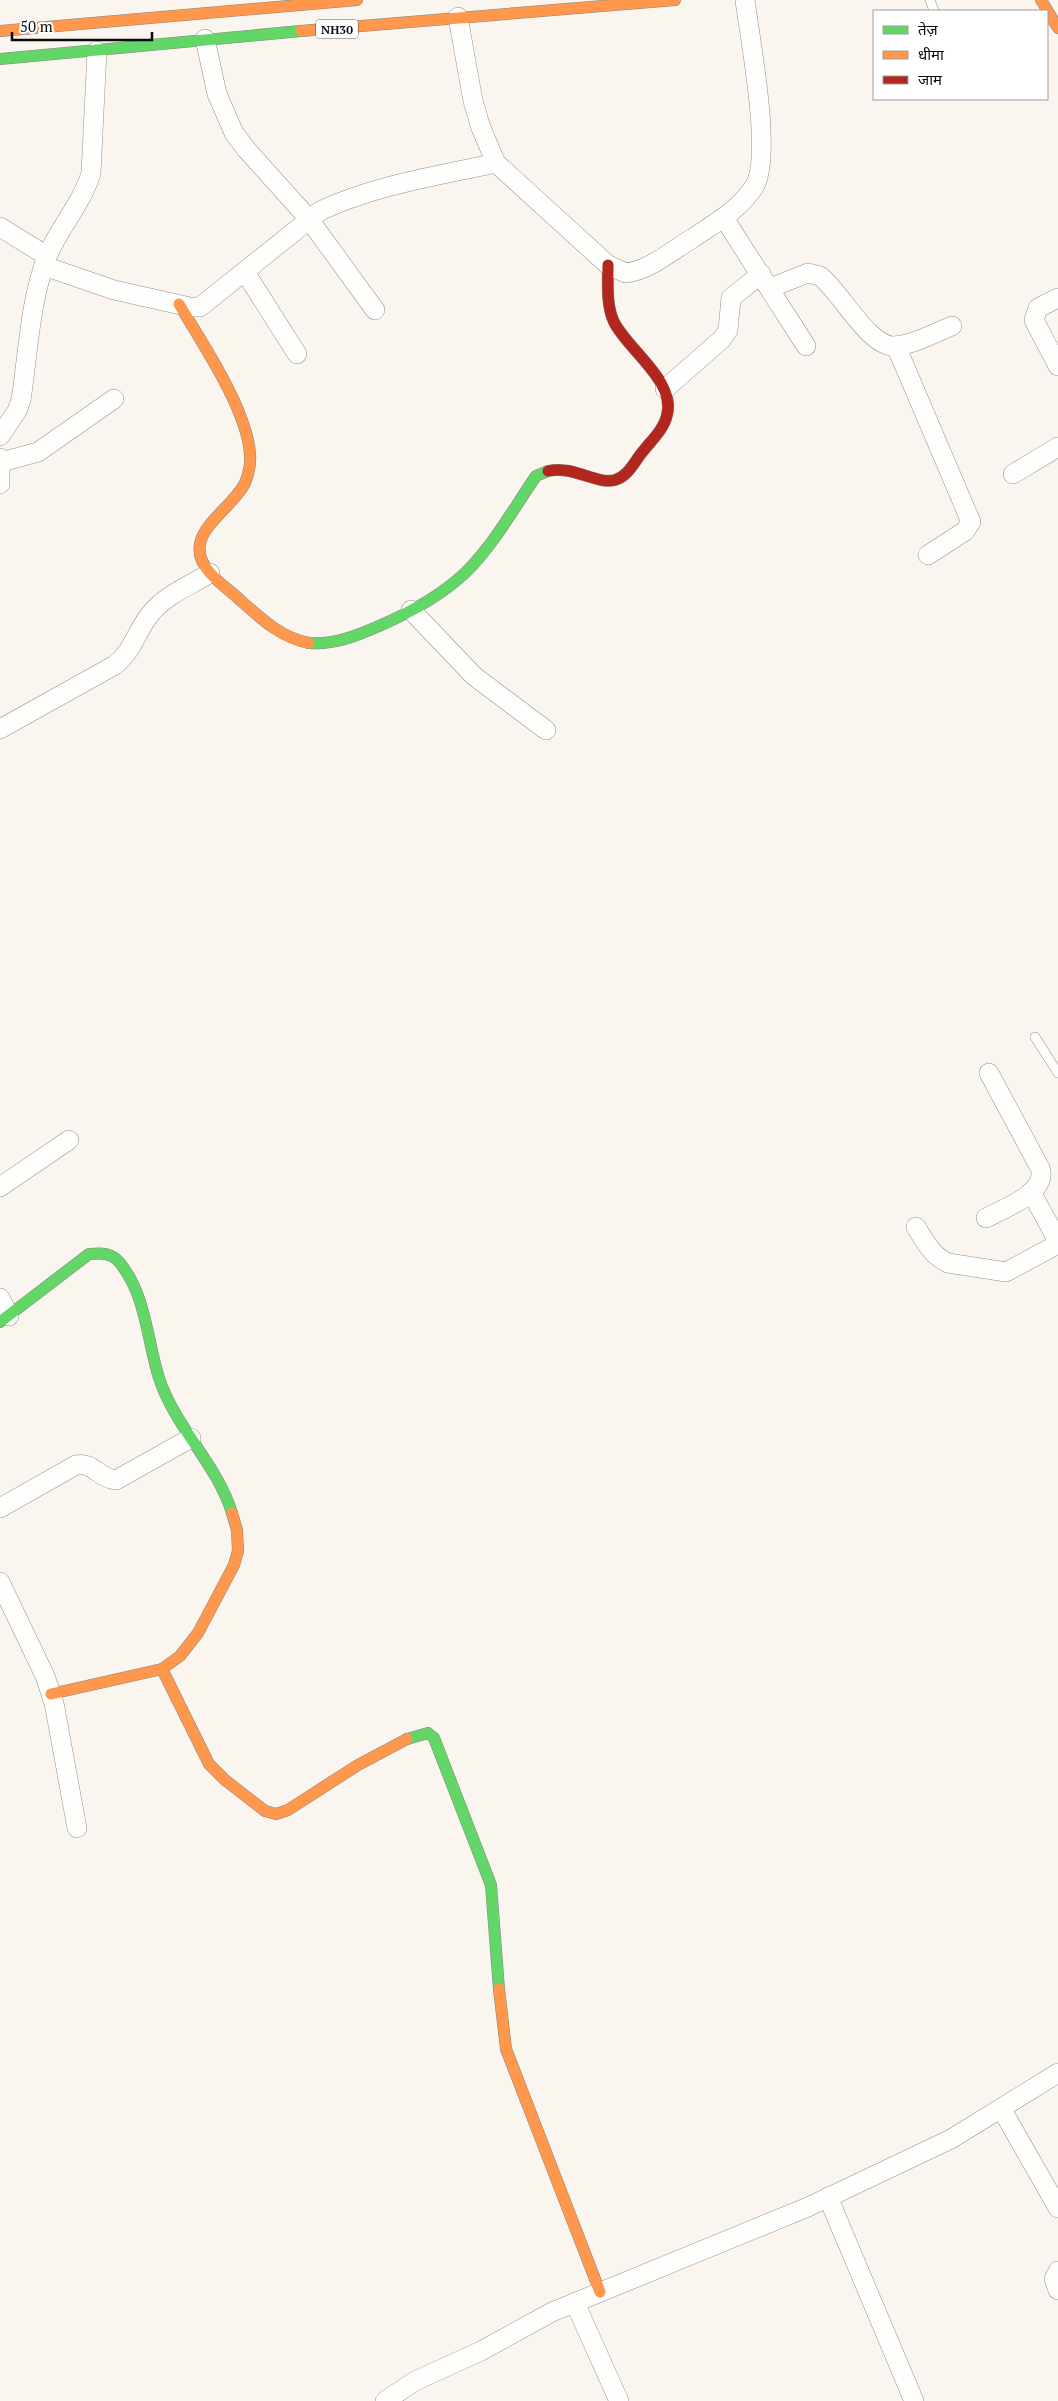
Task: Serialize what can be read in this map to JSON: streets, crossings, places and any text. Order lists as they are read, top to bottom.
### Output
{
  "streets": {
    "main road": ["NH30"]
  },
  "legend": ["तेज़", "धीमा", "जाम"],
  "scale_bar": "50 m"
}
